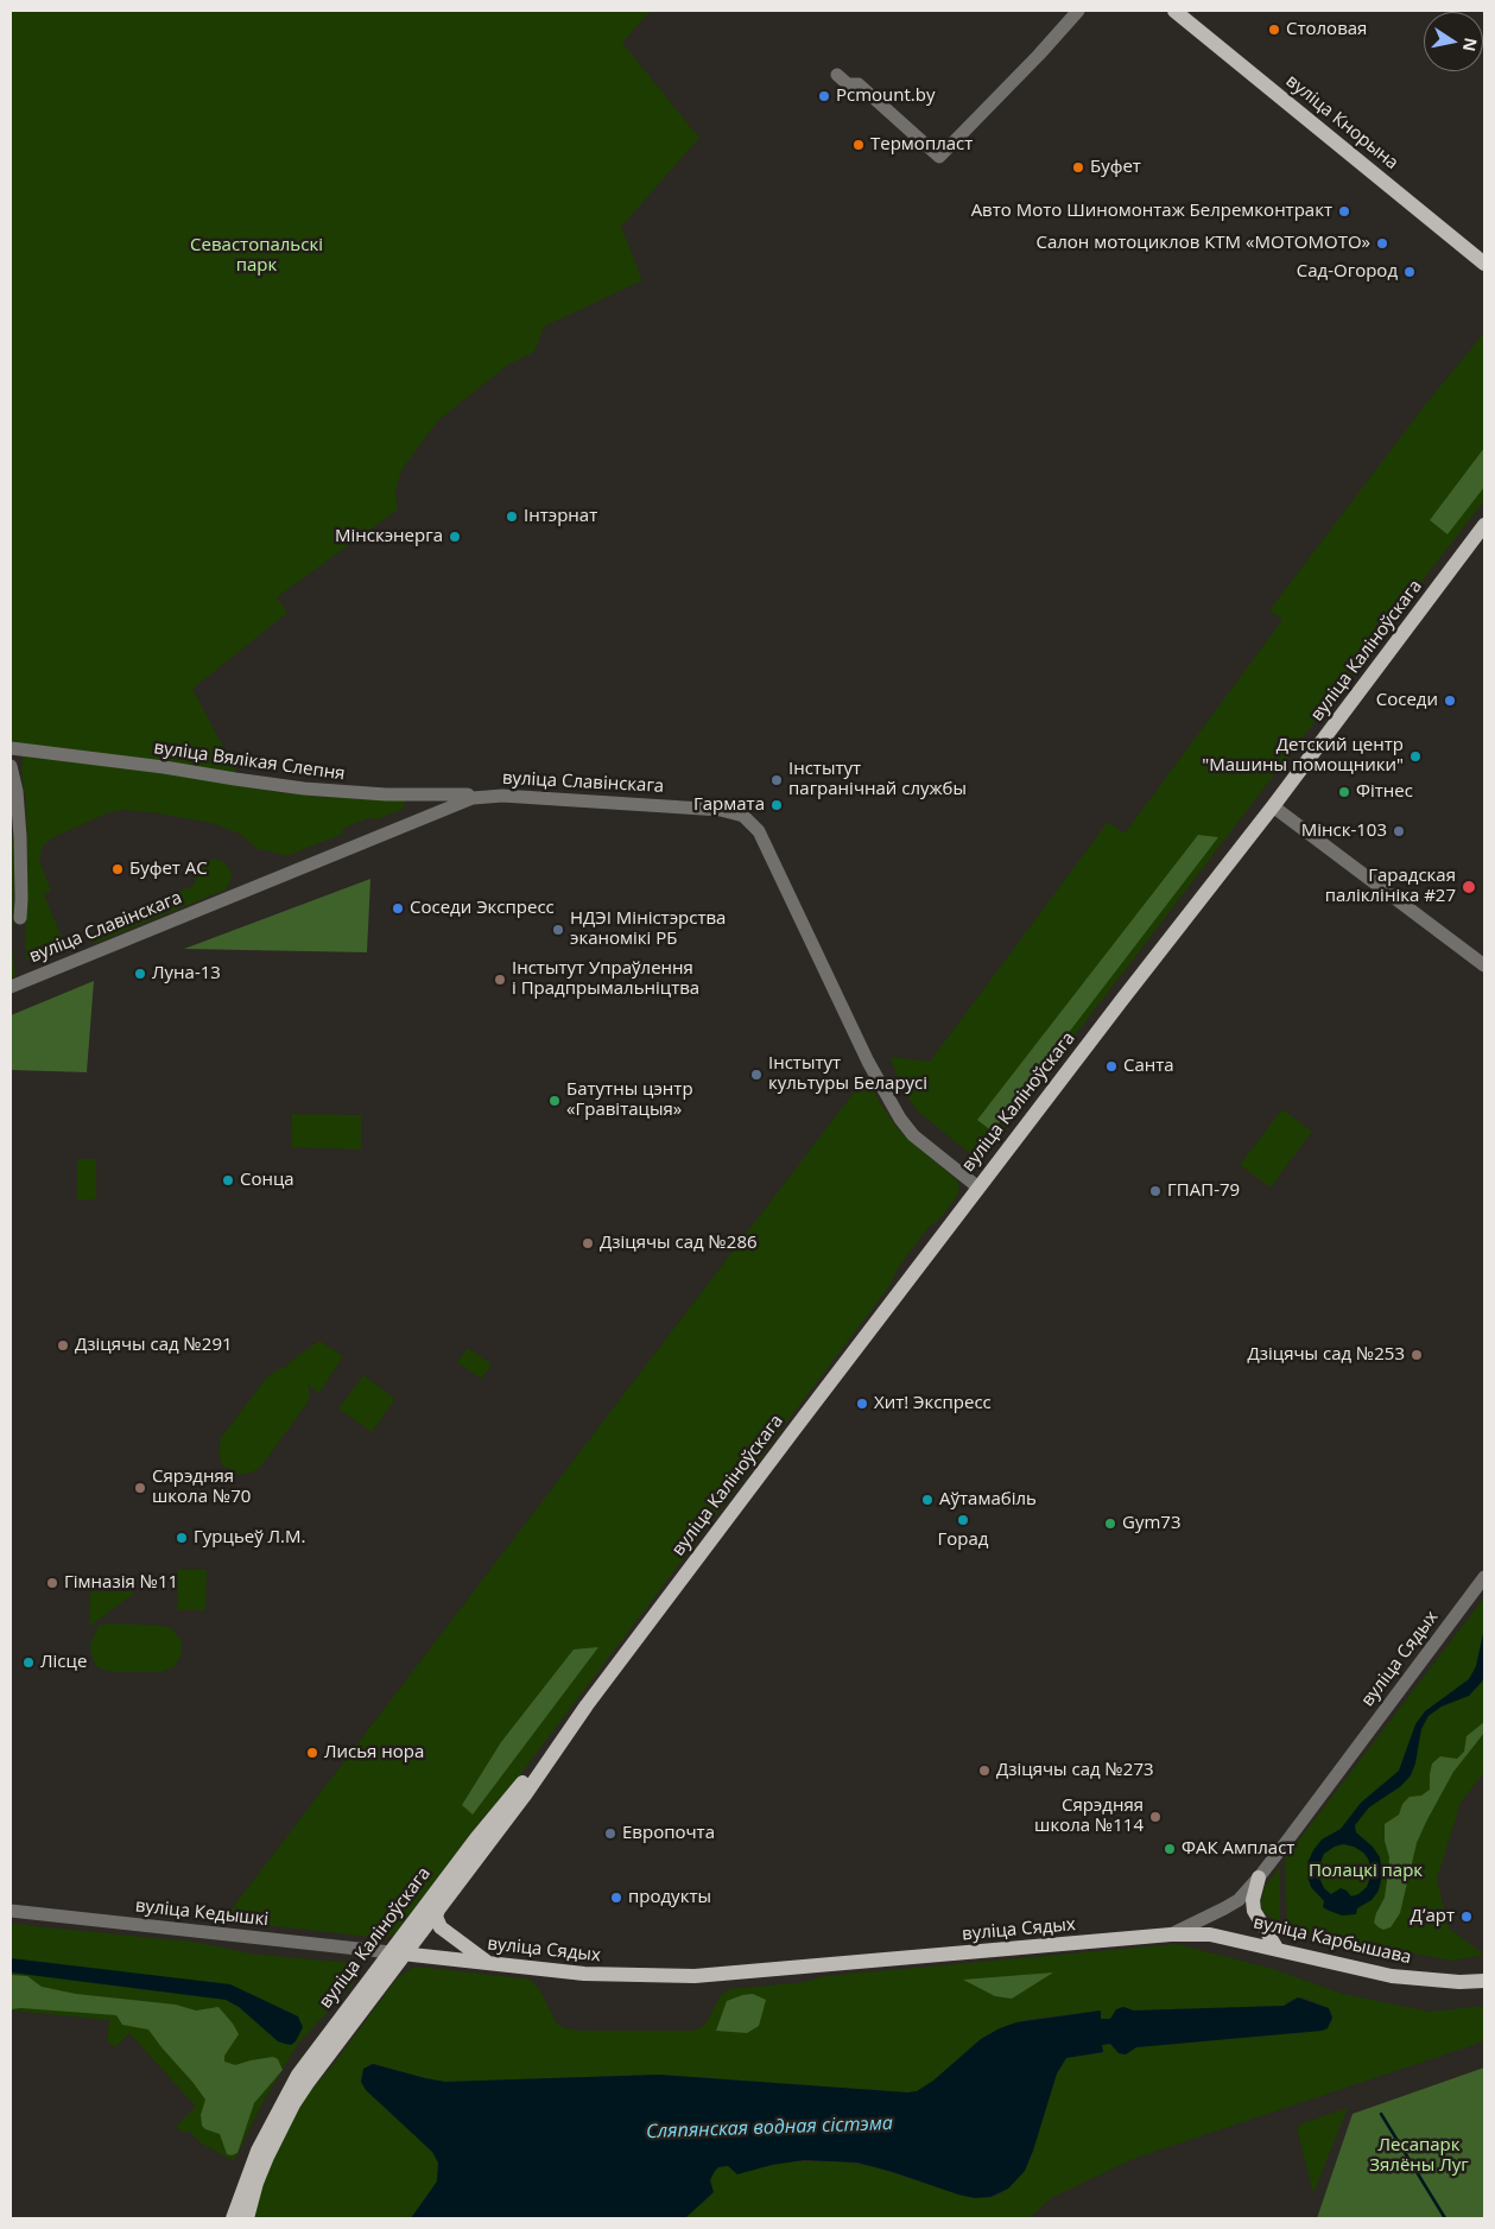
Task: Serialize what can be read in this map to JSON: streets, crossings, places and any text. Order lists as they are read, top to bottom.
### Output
{
  "streets": {
    "main road": [
      "вуліца Кнорына",
      "вуліца Каліноўскага",
      "вуліца Сядых",
      "вуліца Карбышава"
    ],
    "street": ["вуліца Вялікая Слепня", "вуліца Славінскага", "вуліца Кедышкі"]
  },
  "crossings": [
    ["вуліца Каліноўскага", "вуліца Славінскага"],
    ["вуліца Каліноўскага", "вуліца Сядых"],
    ["вуліца Каліноўскага", "вуліца Кедышкі"],
    ["вуліца Вялікая Слепня", "вуліца Славінскага"],
    ["вуліца Сядых", "вуліца Кедышкі"],
    ["вуліца Сядых", "вуліца Карбышава"]
  ],
  "water": ["Сляпянская водная сістэма"],
  "parks": ["Севастопальскі парк", "Полацкі парк", "Лесапарк Зялёны Луг"],
  "places": [
    "Столовая",
    "Pcmount.by",
    "Термопласт",
    "Буфет",
    "Авто Мото Шиномонтаж Белремконтракт",
    "Салон мотоциклов КТМ «МОТОМОТО»",
    "Сад-Огород",
    "Інтэрнат",
    "Мінскэнерга",
    "Соседи",
    "Детский центр \"Машины помощники\"",
    "Інстытут пагранічнай службы",
    "Фітнес",
    "Гармата",
    "Мінск-103",
    "Буфет АС",
    "Гарадская паліклініка #27",
    "Соседи Экспресс",
    "НДЭІ Міністэрства эканомікі РБ",
    "Луна-13",
    "Інстытут Упраўлення і Прадпрымальніцтва",
    "Санта",
    "Інстытут культуры Беларусі",
    "Батутны цэнтр «Гравітацыя»",
    "Сонца",
    "ГПАП-79",
    "Дзіцячы сад №286",
    "Дзіцячы сад №291",
    "Дзіцячы сад №253",
    "Хит! Экспресс",
    "Сярэдняя школа №70",
    "Аўтамабіль",
    "Горад",
    "Gym73",
    "Гурцьеў Л.М.",
    "Гімназія №11",
    "Лісце",
    "Лисья нора",
    "Дзіцячы сад №273",
    "Сярэдняя школа №114",
    "Европочта",
    "ФАК Ампласт",
    "продукты",
    "Дʼарт"
  ],
  "north": "right"
}
